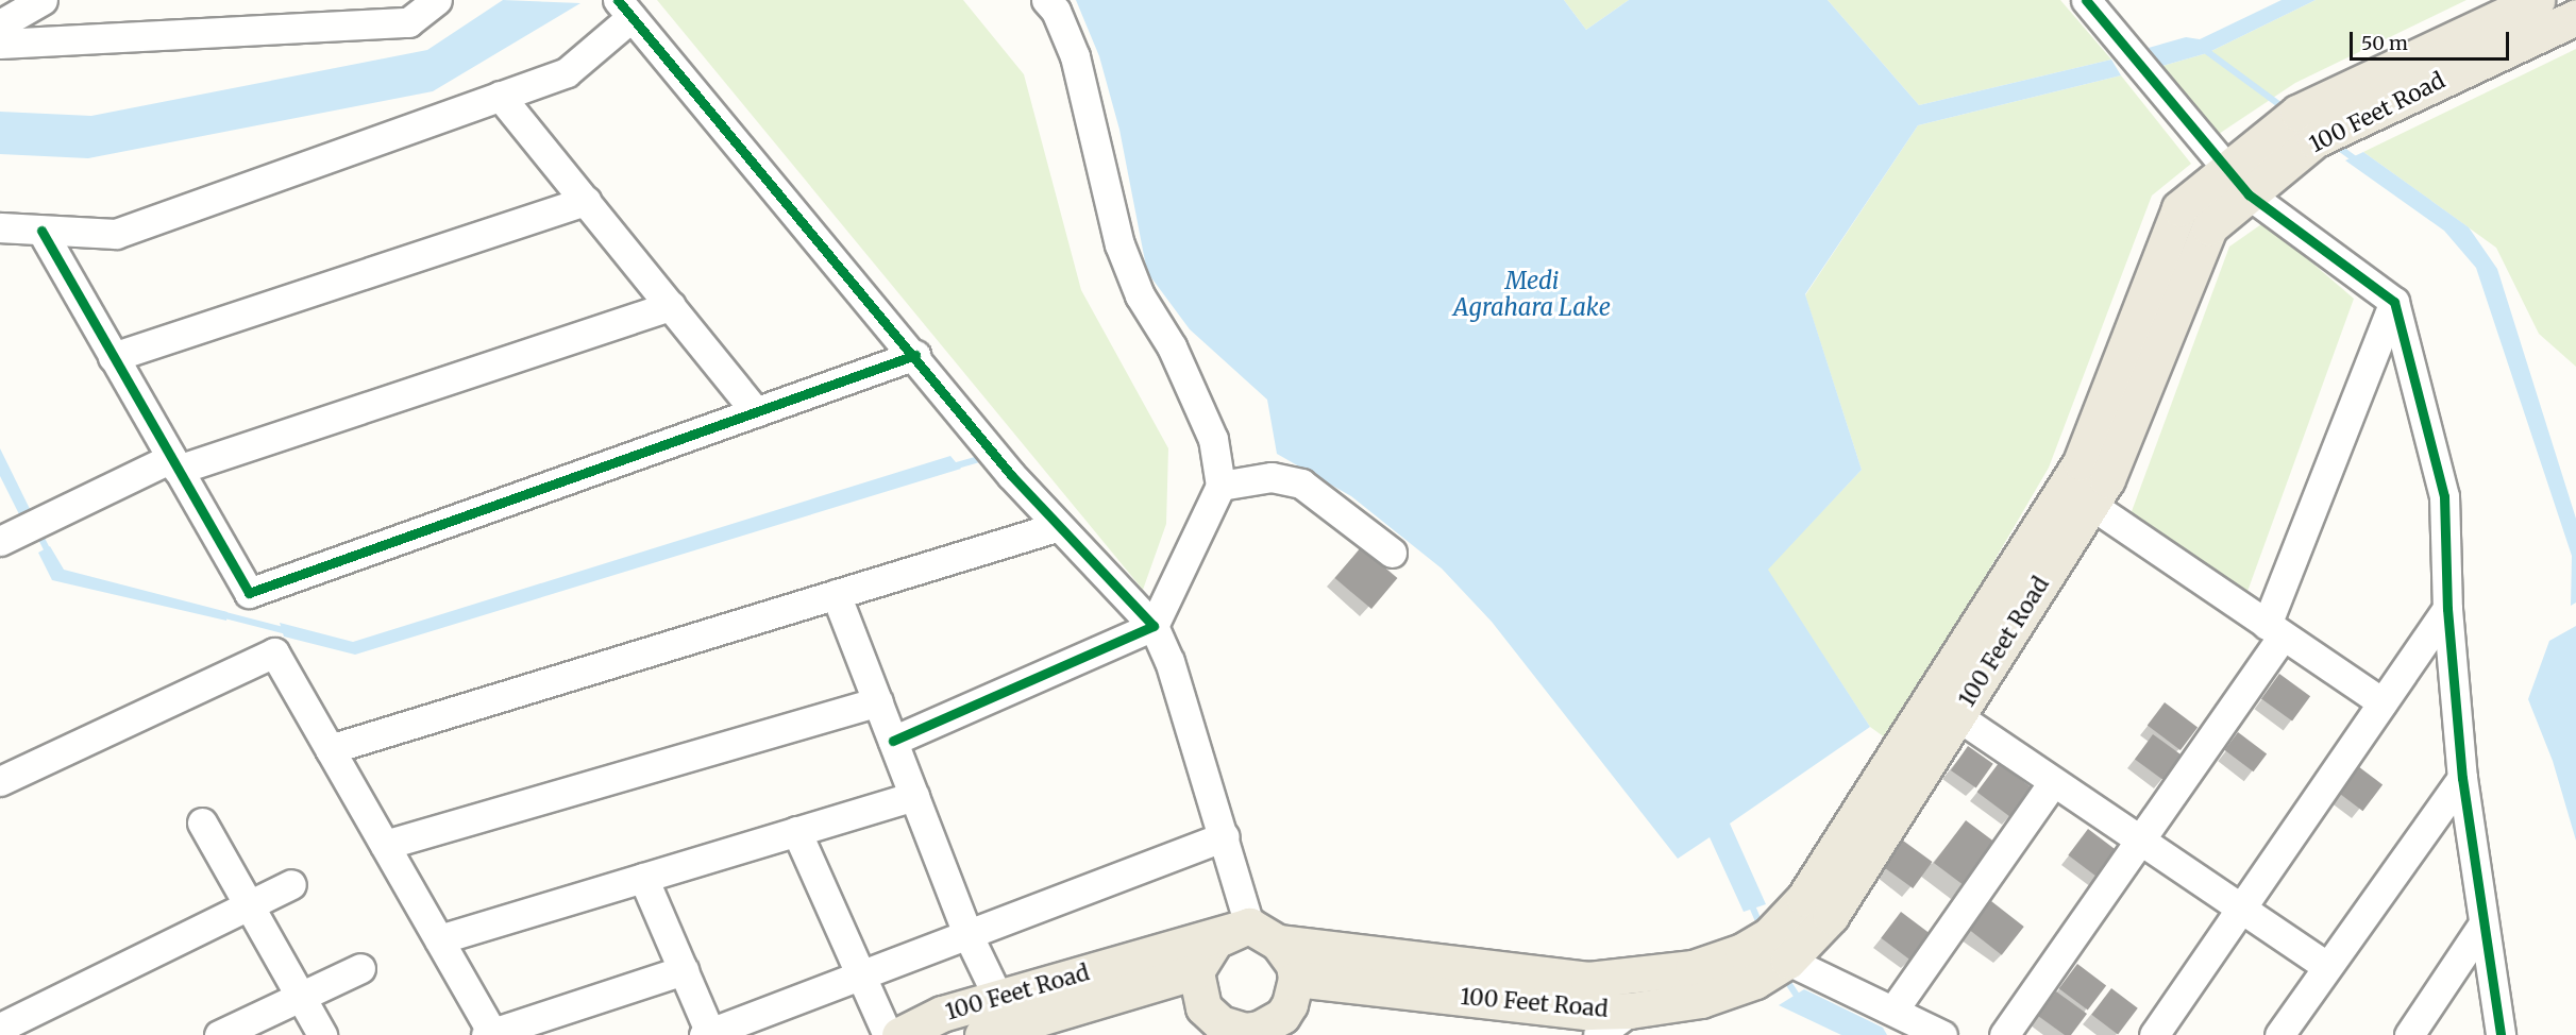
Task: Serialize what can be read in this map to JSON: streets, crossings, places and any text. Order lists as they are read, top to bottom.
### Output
{
  "streets": {
    "main road": ["100 Feet Road"]
  },
  "water": ["Medi Agrahara Lake"],
  "scale_bar": "50 m"
}
